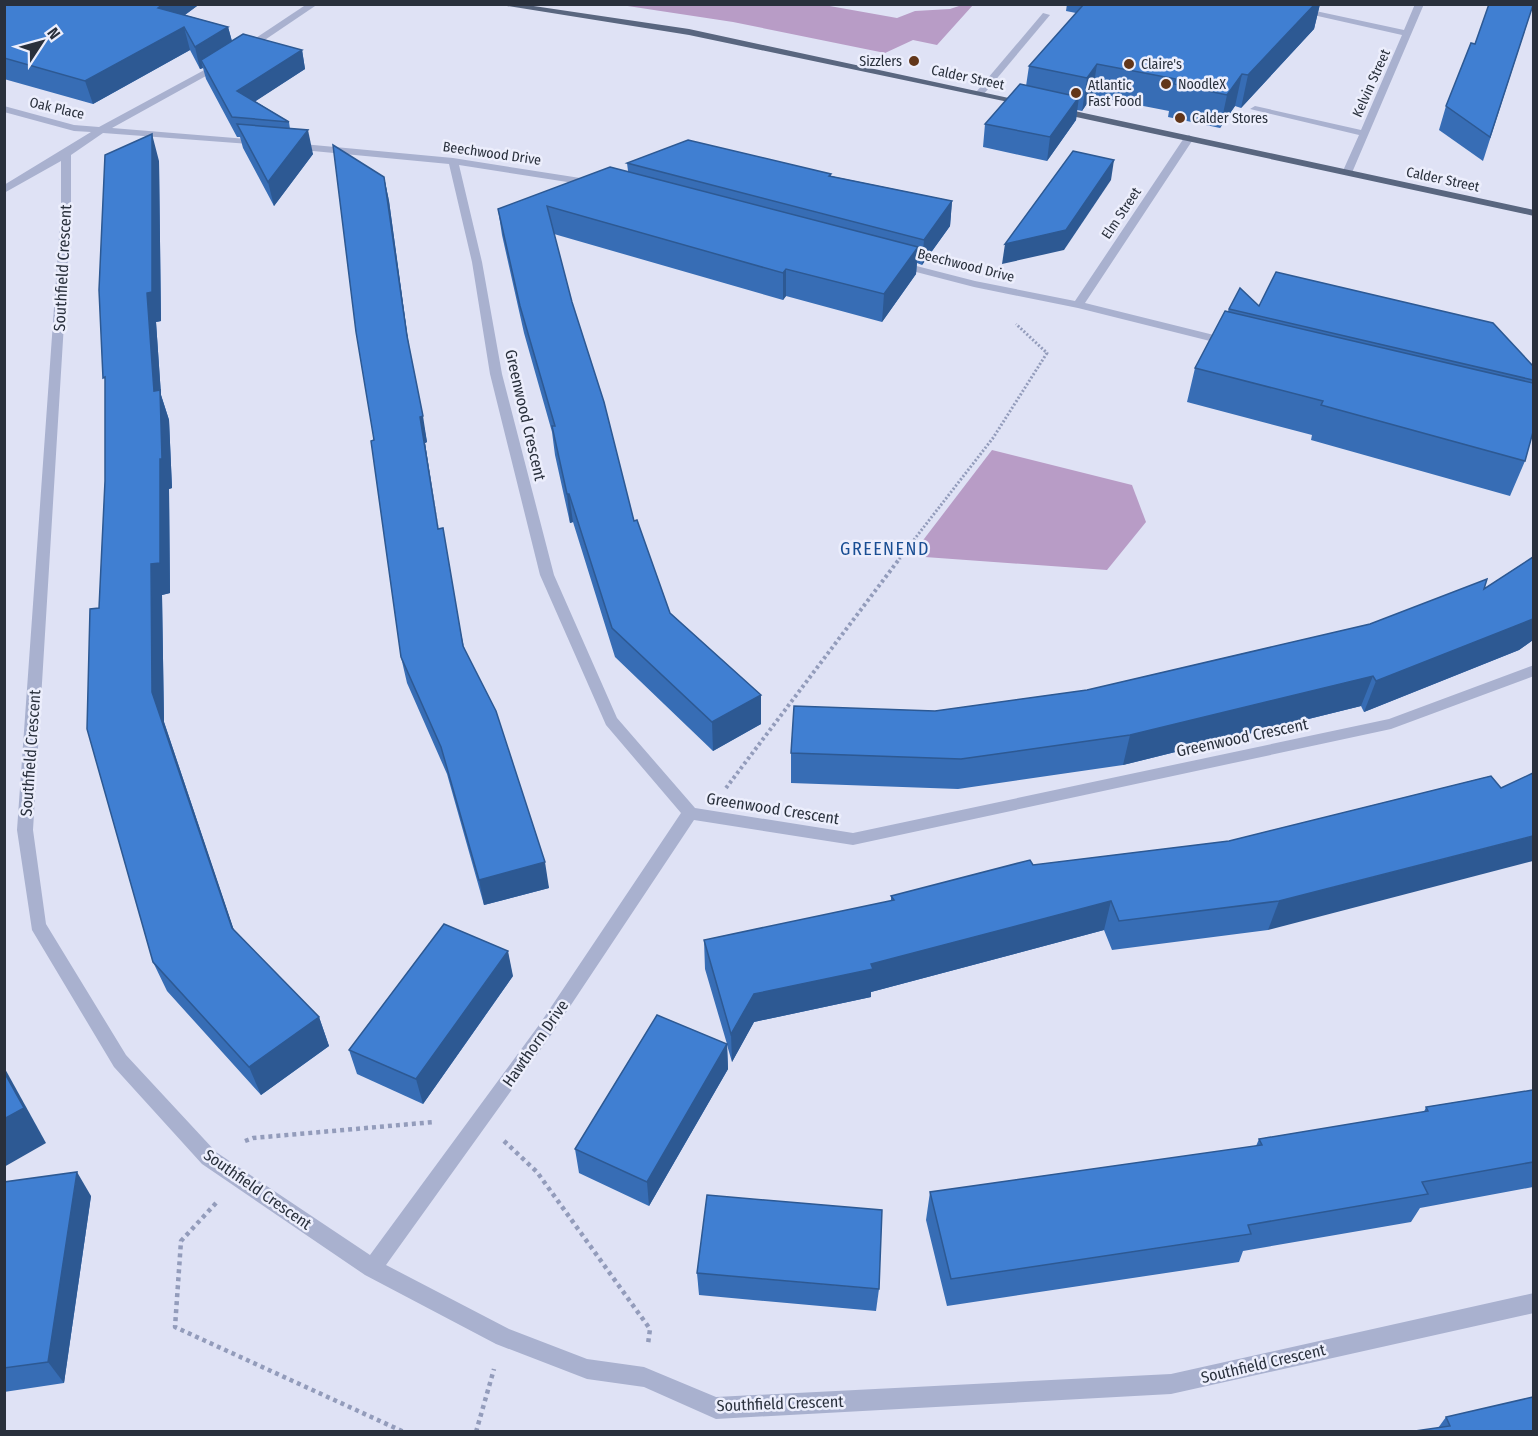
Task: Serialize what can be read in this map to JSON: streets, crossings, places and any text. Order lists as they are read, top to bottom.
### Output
{
  "streets": {
    "main road": ["Calder Street"],
    "street": [
      "Kelvin Street",
      "Oak Place",
      "Beechwood Drive",
      "Elm Street",
      "Southfield Crescent",
      "Greenwood Crescent",
      "Hawthorn Drive"
    ]
  },
  "crossings": [
    ["Calder Street", "Kelvin Street"],
    ["Calder Street", "Elm Street"],
    ["Oak Place", "Beechwood Drive"],
    ["Beechwood Drive", "Elm Street"],
    ["Beechwood Drive", "Greenwood Crescent"],
    ["Southfield Crescent", "Hawthorn Drive"],
    ["Greenwood Crescent", "Hawthorn Drive"]
  ],
  "districts": ["GREENEND"],
  "places": [
    "Sizzlers",
    "Claire's",
    "NoodleX",
    "Atlantic Fast Food",
    "Calder Stores"
  ],
  "north": "top right"
}
